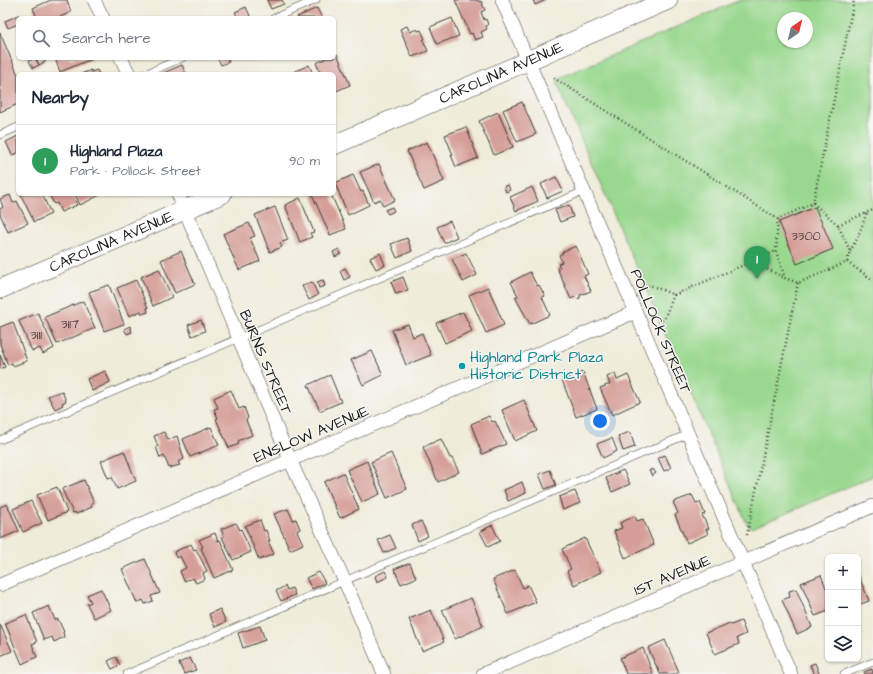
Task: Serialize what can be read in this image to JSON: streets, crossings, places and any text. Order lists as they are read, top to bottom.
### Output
{
  "streets": {
    "street": [
      "CAROLINA AVENUE",
      "POLLOCK STREET",
      "BURNS STREET",
      "ENSLOW AVENUE",
      "1ST AVENUE"
    ]
  },
  "crossings": [
    ["CAROLINA AVENUE", "POLLOCK STREET"],
    ["CAROLINA AVENUE", "BURNS STREET"],
    ["POLLOCK STREET", "ENSLOW AVENUE"],
    ["POLLOCK STREET", "1ST AVENUE"],
    ["BURNS STREET", "ENSLOW AVENUE"]
  ],
  "places": ["Highland Park Plaza Historic District"],
  "house_numbers": ["3300", "3117", "3111"],
  "north": "top right",
  "page": {
    "search": "Search here",
    "heading": "Nearby",
    "list": [
      {
        "mark": "1",
        "name": "Highland Plaza",
        "note": "Park · Pollock Street",
        "value": "90 m"
      }
    ],
    "pins": "1",
    "map_buttons": ["+", "−"]
  }
}
